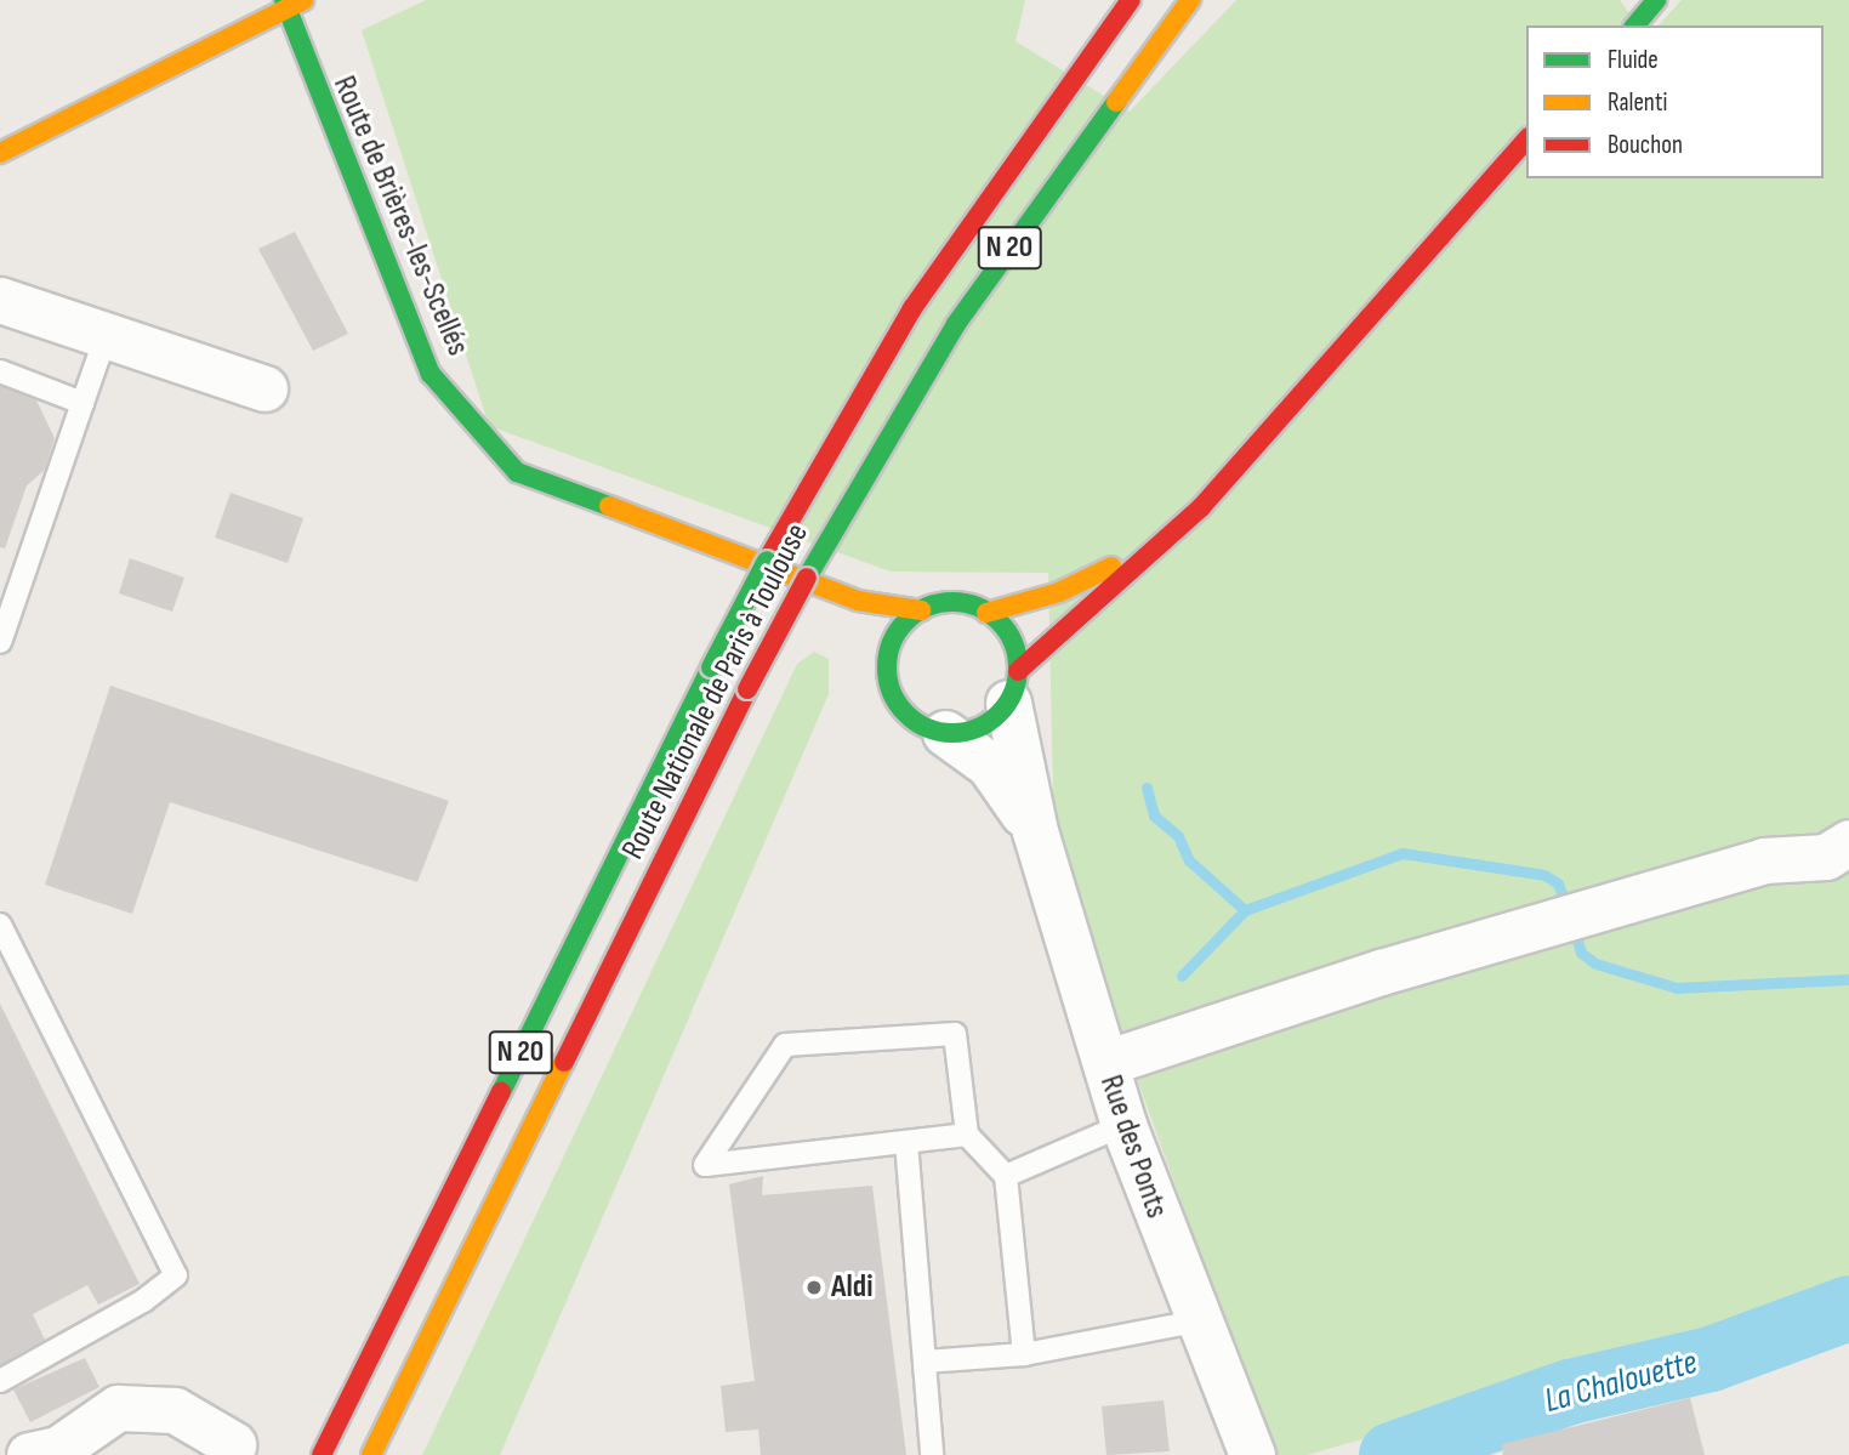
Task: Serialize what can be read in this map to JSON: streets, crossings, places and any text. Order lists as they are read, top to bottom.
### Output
{
  "streets": {
    "main road": ["Route de Brières-les-Scellés", "N 20", "Route Nationale de Paris à Toulouse"],
    "street": ["Rue des Ponts"]
  },
  "crossings": [
    ["Route de Brières-les-Scellés", "Rue des Ponts"]
  ],
  "water": ["La Chalouette"],
  "places": ["Aldi"],
  "legend": ["Fluide", "Ralenti", "Bouchon"]
}
